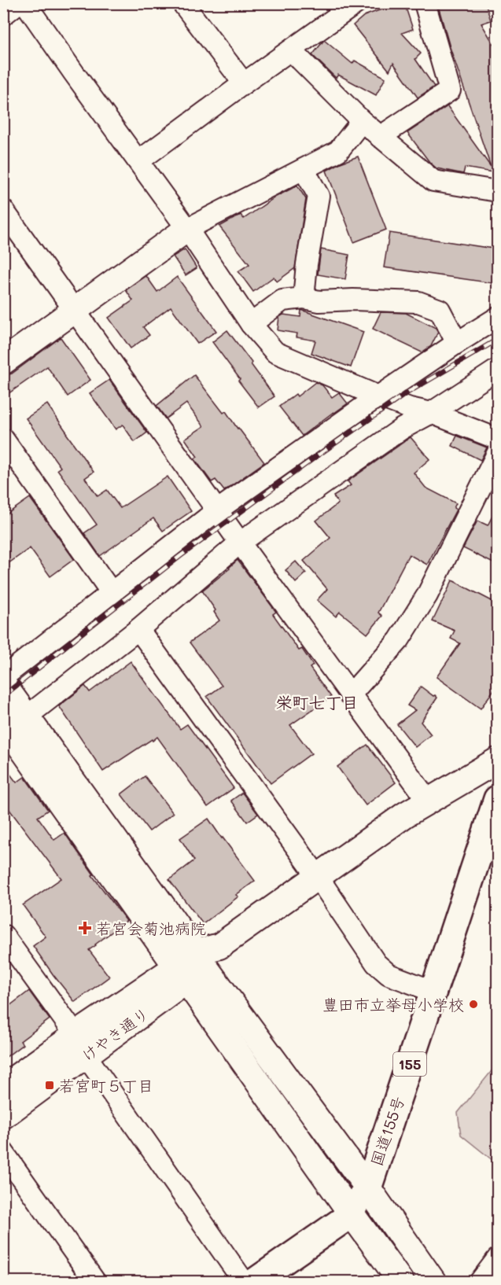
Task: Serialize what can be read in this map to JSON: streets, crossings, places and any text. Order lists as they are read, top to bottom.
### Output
{
  "streets": {
    "highway": ["155", "国道155号"],
    "street": ["けやき通り"]
  },
  "districts": ["栄町七丁目"],
  "places": {
    "health": ["若宮会菊池病院"],
    "other": ["豊田市立挙母小学校"],
    "transit": ["若宮町５丁目"]
  }
}
